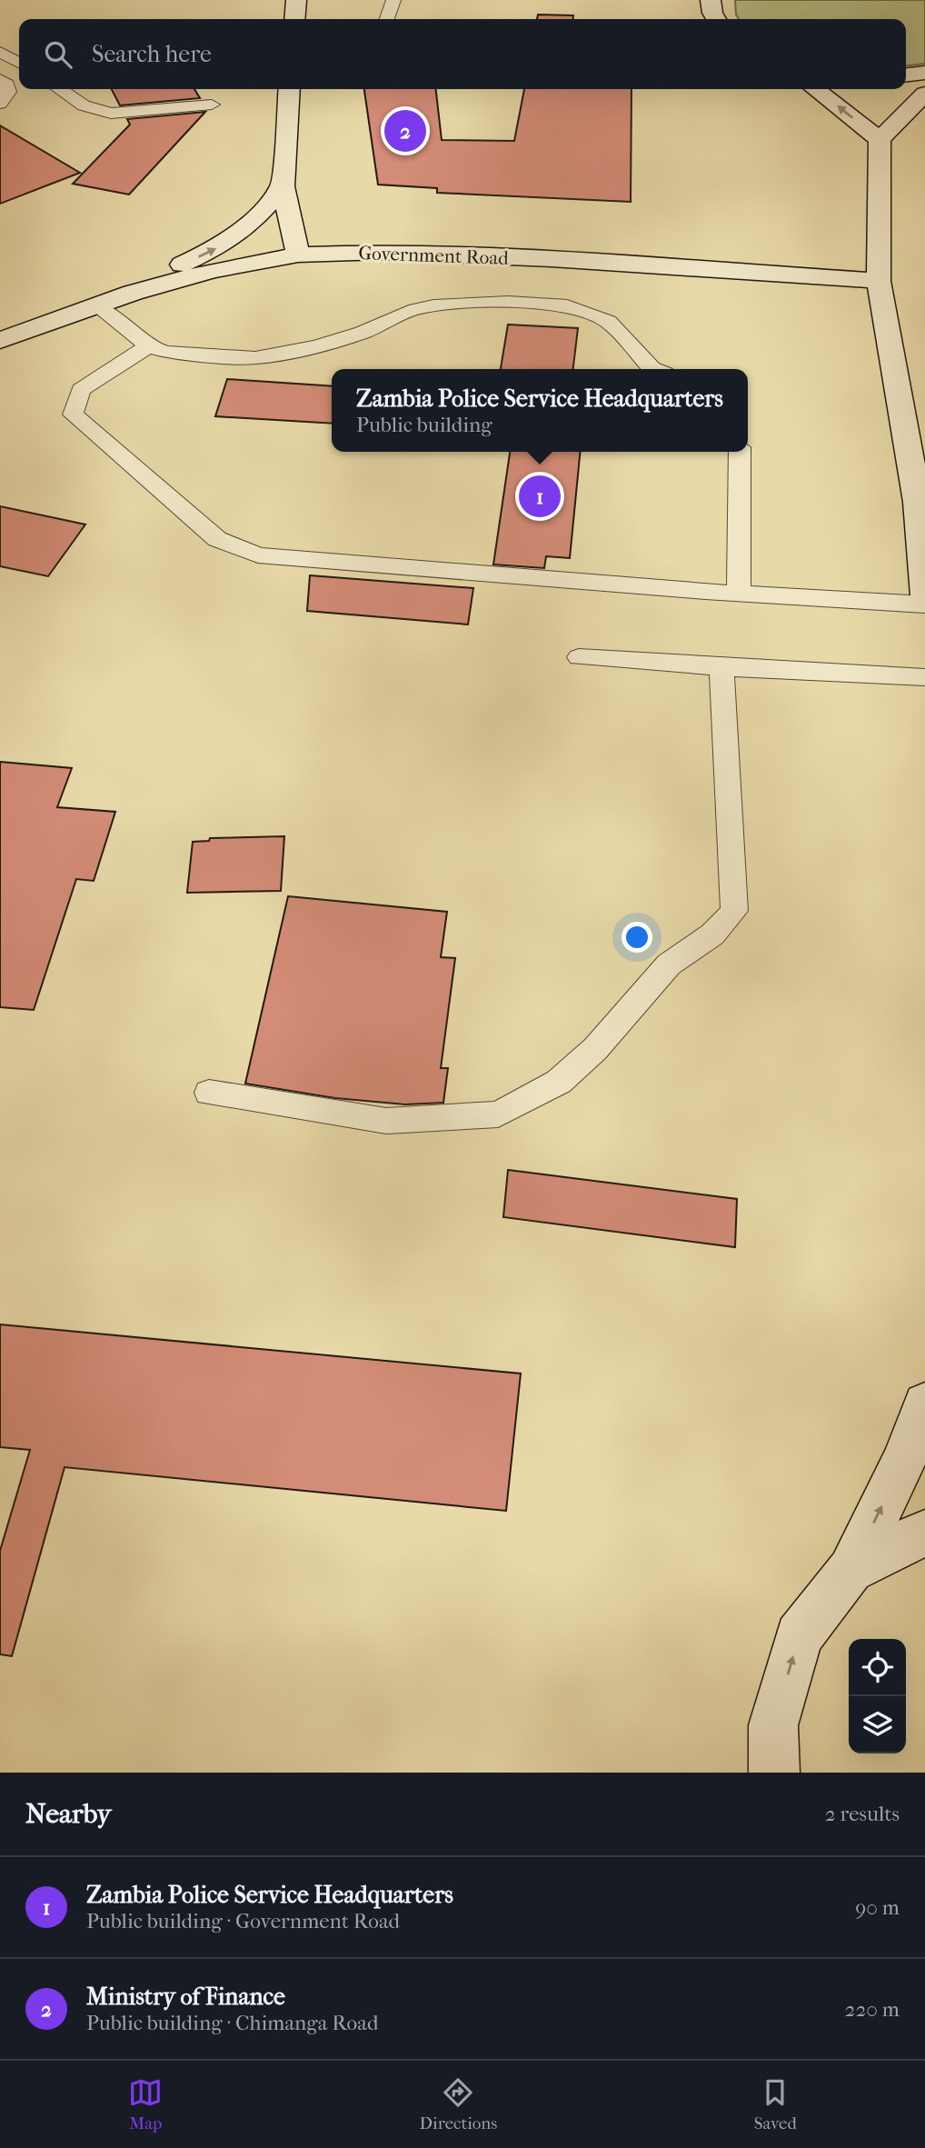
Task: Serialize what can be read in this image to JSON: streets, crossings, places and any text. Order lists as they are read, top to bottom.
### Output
{
  "streets": {
    "main road": ["Government Road"]
  },
  "page": {
    "search": "Search here",
    "pins": ["2", "1"],
    "popup": ["Zambia Police Service Headquarters", "Public building"],
    "heading": ["Nearby", "2 results"],
    "list": [
      {
        "mark": "1",
        "name": "Zambia Police Service Headquarters",
        "note": "Public building · Government Road",
        "value": "90 m"
      },
      {
        "mark": "2",
        "name": "Ministry of Finance",
        "note": "Public building · Chimanga Road",
        "value": "220 m"
      }
    ],
    "nav": ["Map", "Directions", "Saved"]
  }
}
